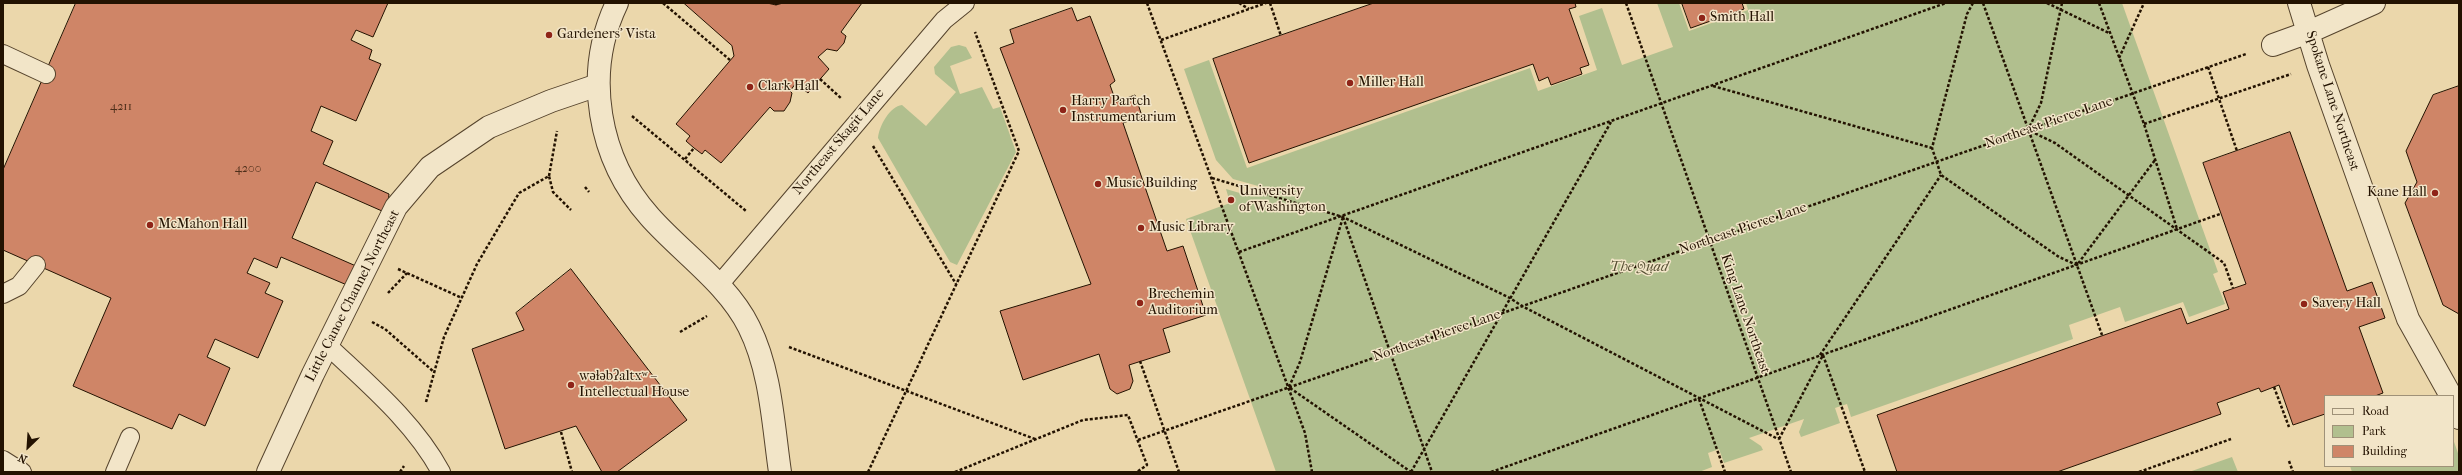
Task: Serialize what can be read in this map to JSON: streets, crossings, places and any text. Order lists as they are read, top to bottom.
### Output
{
  "streets": {
    "street": ["Spokane Lane Northeast", "Little Canoe Channel Northeast"],
    "lane": ["Northeast Skagit Lane"],
    "path": ["Northeast Pierce Lane", "King Lane Northeast"]
  },
  "crossings": [
    ["Northeast Pierce Lane", "King Lane Northeast"]
  ],
  "parks": ["The Quad"],
  "places": [
    "Smith Hall",
    "Gardeners' Vista",
    "Miller Hall",
    "Clark Hall",
    "Harry Partch Instrumentarium",
    "Music Building",
    "Kane Hall",
    "University of Washington",
    "McMahon Hall",
    "Music Library",
    "Brechemin Auditorium",
    "Savery Hall",
    "wǝɫǝbʔaltxʷ – Intellectual House"
  ],
  "house_numbers": ["4211", "4200"],
  "legend": ["Road", "Park", "Building"],
  "north": "bottom left"
}
